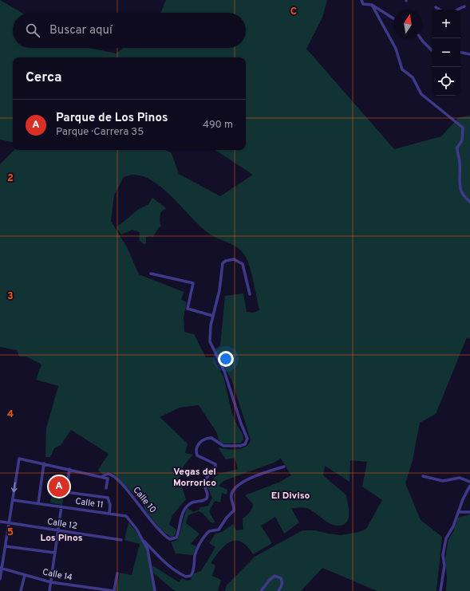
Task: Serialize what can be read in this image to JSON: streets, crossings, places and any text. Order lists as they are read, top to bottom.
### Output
{
  "streets": {
    "street": [
      "Calle 10",
      "Calle 11",
      "Calle 12",
      "Calle 14"
    ]
  },
  "crossings": [
    ["Calle 10", "Calle 11"]
  ],
  "districts": ["Vegas del Morrorico", "El Diviso", "Los Pinos"],
  "north": "top",
  "page": {
    "map_buttons": ["+", "−"],
    "search": "Buscar aquí",
    "heading": "Cerca",
    "list": [
      {
        "mark": "A",
        "name": "Parque de Los Pinos",
        "note": "Parque · Carrera 35",
        "value": "490 m"
      }
    ],
    "pins": "A"
  },
  "grid": {
    "columns": ["C"],
    "rows": [
      "2",
      "3",
      "4",
      "5"
    ]
  }
}
